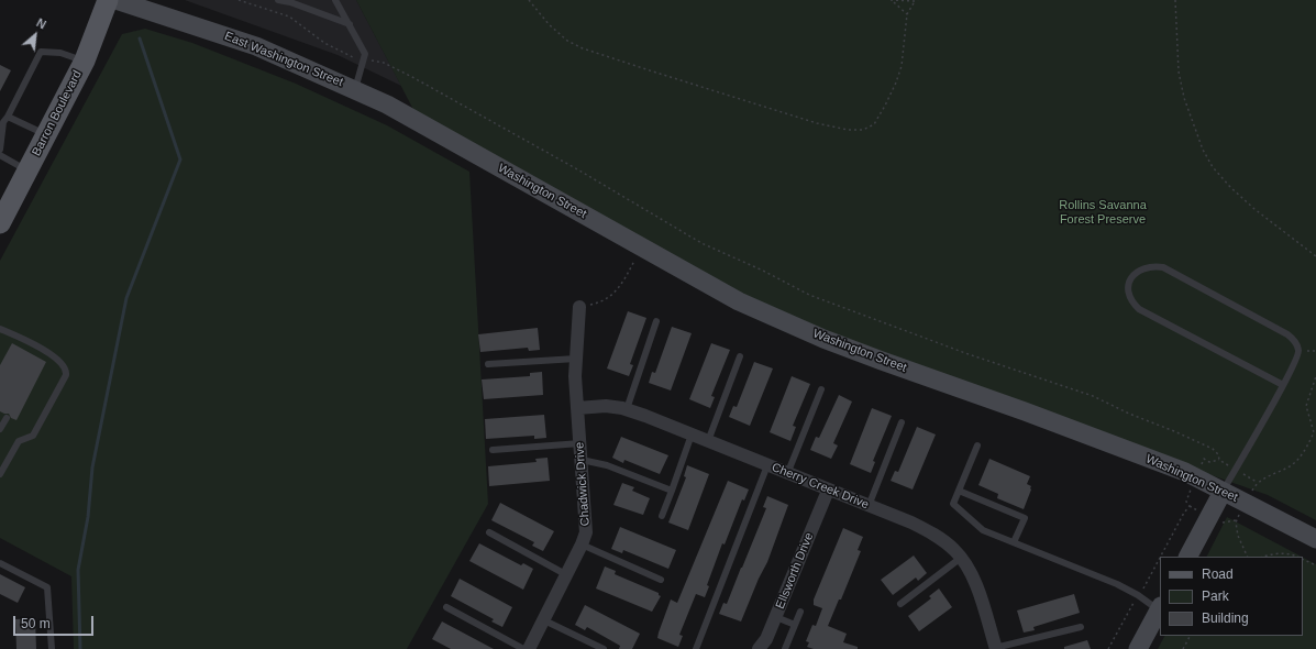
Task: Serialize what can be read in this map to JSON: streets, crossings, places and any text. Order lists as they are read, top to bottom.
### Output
{
  "streets": {
    "main road": ["East Washington Street", "Barron Boulevard", "Washington Street"],
    "street": ["Chadwick Drive", "Cherry Creek Drive", "Ellsworth Drive"]
  },
  "crossings": [
    ["East Washington Street", "Washington Street"],
    ["Chadwick Drive", "Cherry Creek Drive"],
    ["Cherry Creek Drive", "Ellsworth Drive"]
  ],
  "parks": ["Rollins Savanna Forest Preserve"],
  "legend": ["Road", "Park", "Building"],
  "scale_bar": "50 m",
  "north": "top right"
}
